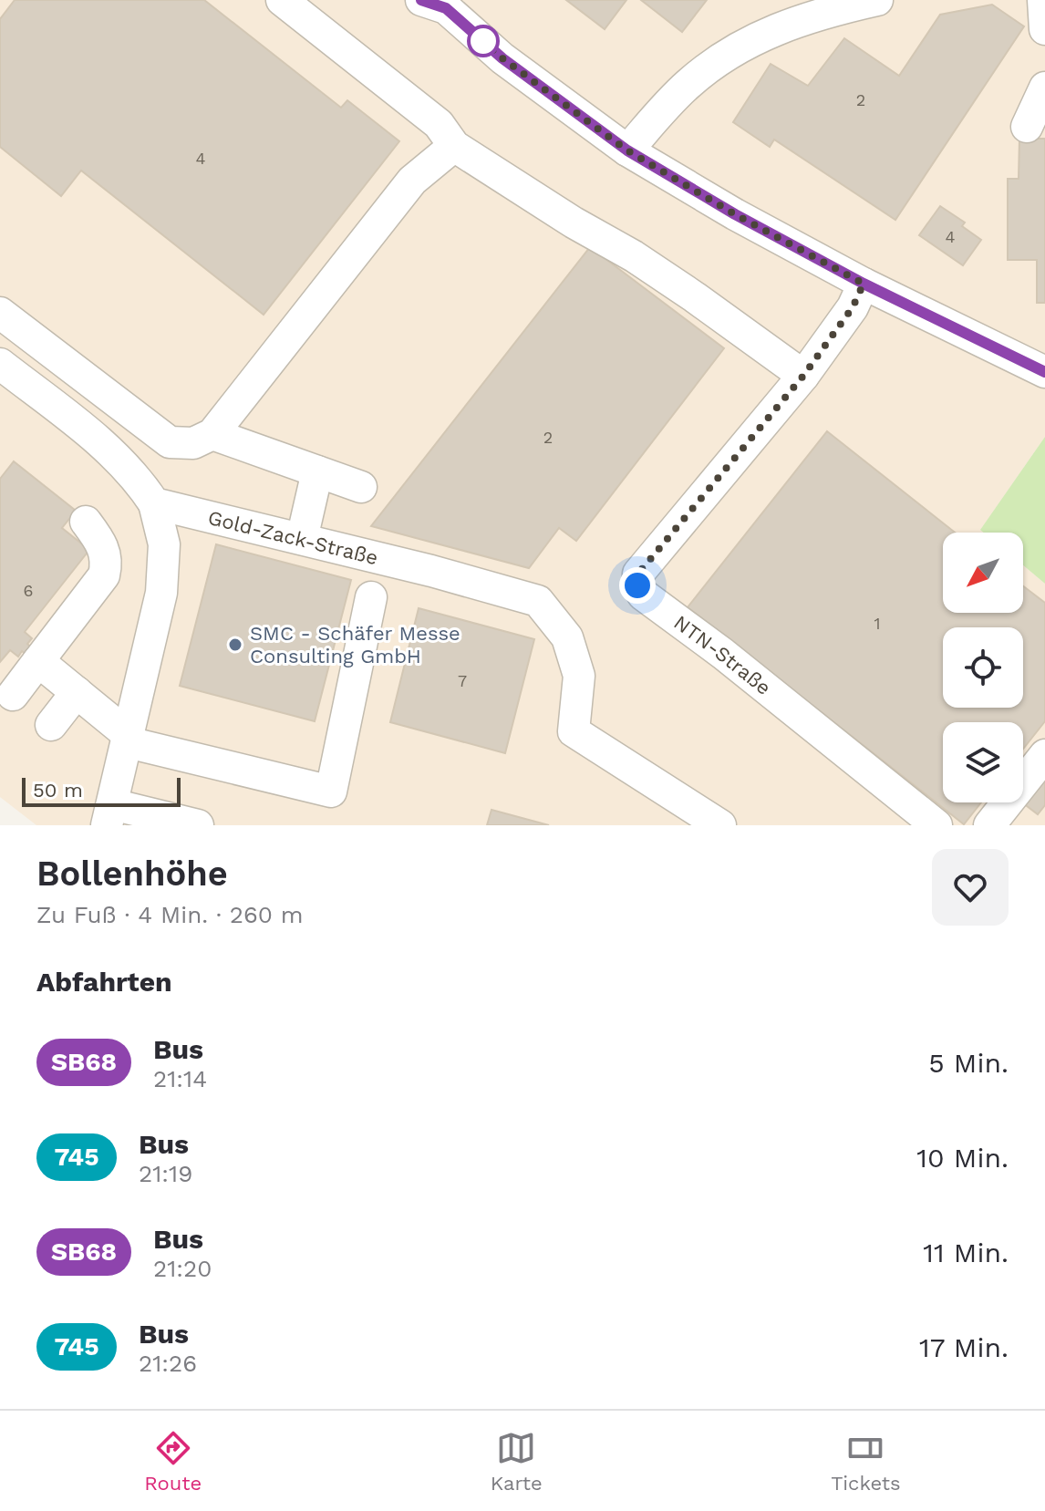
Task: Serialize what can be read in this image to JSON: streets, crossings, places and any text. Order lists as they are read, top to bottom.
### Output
{
  "streets": {
    "street": ["Gold-Zack-Straße", "NTN-Straße"]
  },
  "places": ["SMC - Schäfer Messe Consulting GmbH"],
  "lines": ["bus line SB68"],
  "house_numbers": [
    "2",
    "4",
    "4",
    "2",
    "6",
    "1",
    "7"
  ],
  "scale_bar": "50 m",
  "north": "bottom left",
  "page": {
    "scale": "50 m",
    "heading": [
      ["Bollenhöhe", "Zu Fuß · 4 Min. · 260 m"],
      "Abfahrten"
    ],
    "list": [
      {
        "mark": "SB68",
        "name": "Bus",
        "note": "21:14",
        "value": "5 Min."
      },
      {
        "mark": "745",
        "name": "Bus",
        "note": "21:19",
        "value": "10 Min."
      },
      {
        "mark": "SB68",
        "name": "Bus",
        "note": "21:20",
        "value": "11 Min."
      },
      {
        "mark": "745",
        "name": "Bus",
        "note": "21:26",
        "value": "17 Min."
      }
    ],
    "tabs": ["Route", "Karte", "Tickets"]
  }
}
